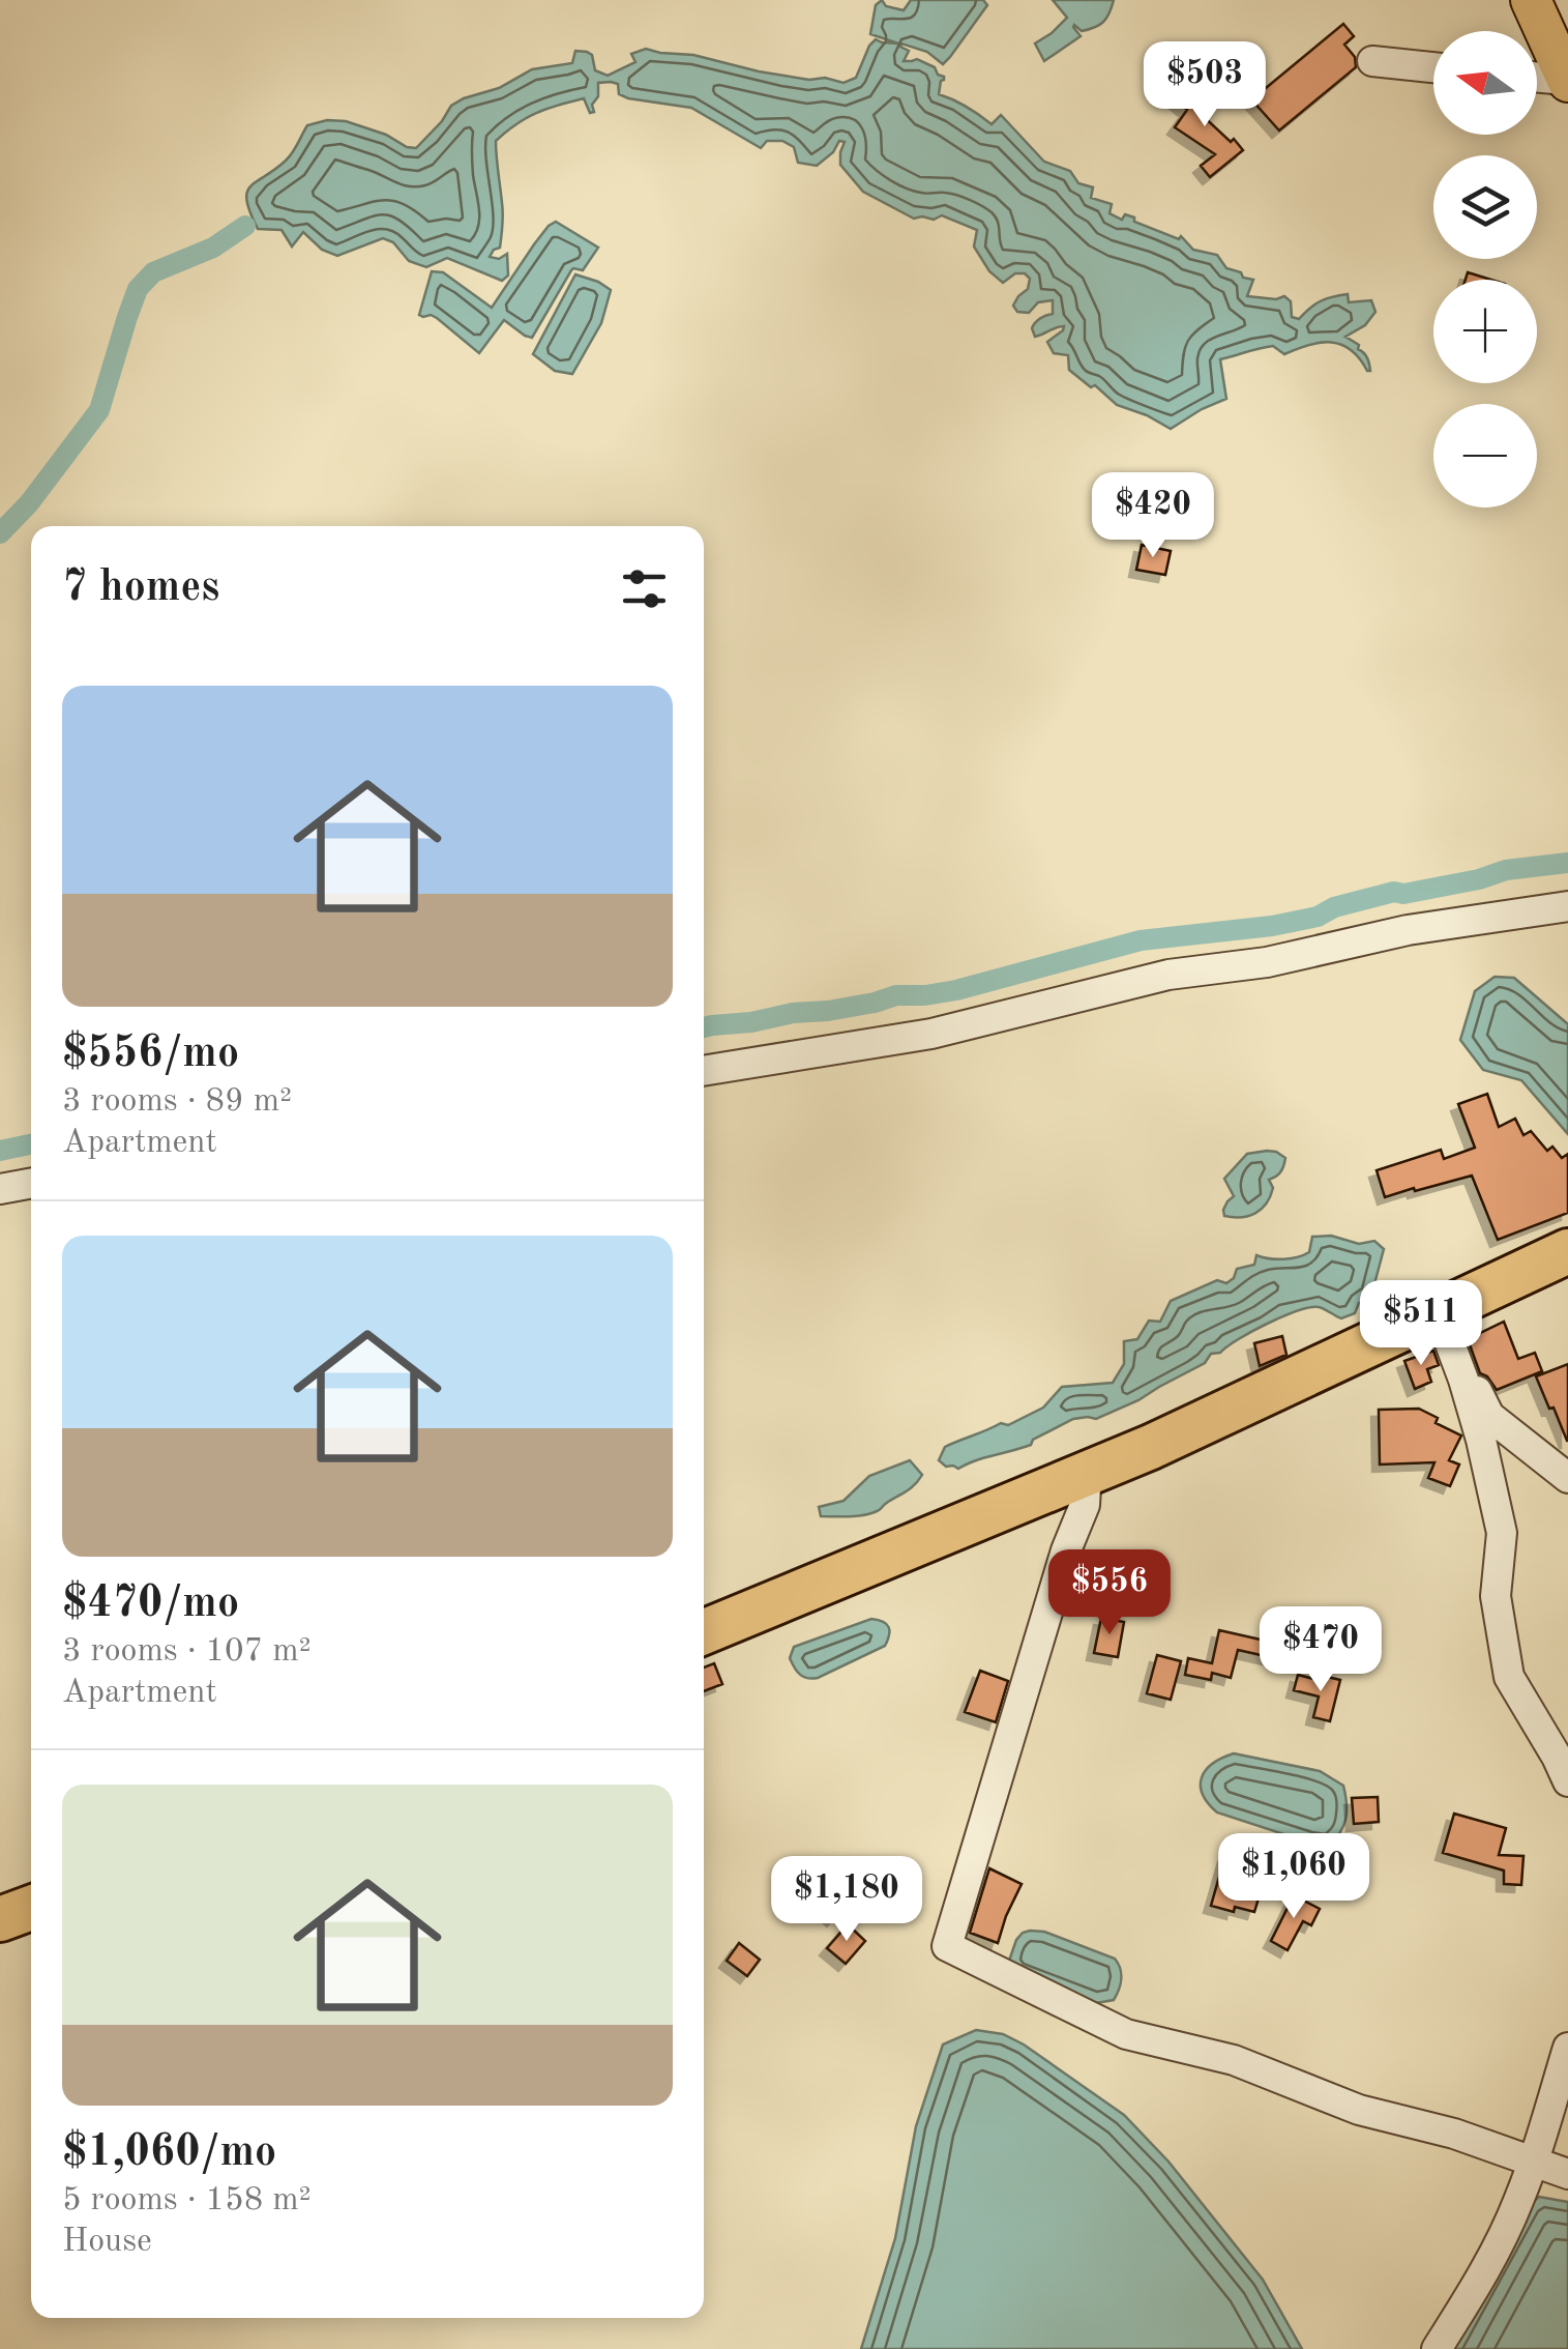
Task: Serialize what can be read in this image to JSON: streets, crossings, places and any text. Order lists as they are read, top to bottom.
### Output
{
  "north": "left",
  "page": {
    "map_buttons": ["+", "−"],
    "price": [
      "$503",
      "$420",
      "$511",
      "$556",
      "$470",
      "$1,060",
      "$1,180"
    ],
    "heading": "7 homes",
    "list": [
      {
        "name": "$556/mo",
        "note": "3 rooms · 89 m² · Apartment"
      },
      {
        "name": "$470/mo",
        "note": "3 rooms · 107 m² · Apartment"
      },
      {
        "name": "$1,060/mo",
        "note": "5 rooms · 158 m² · House"
      }
    ]
  }
}
